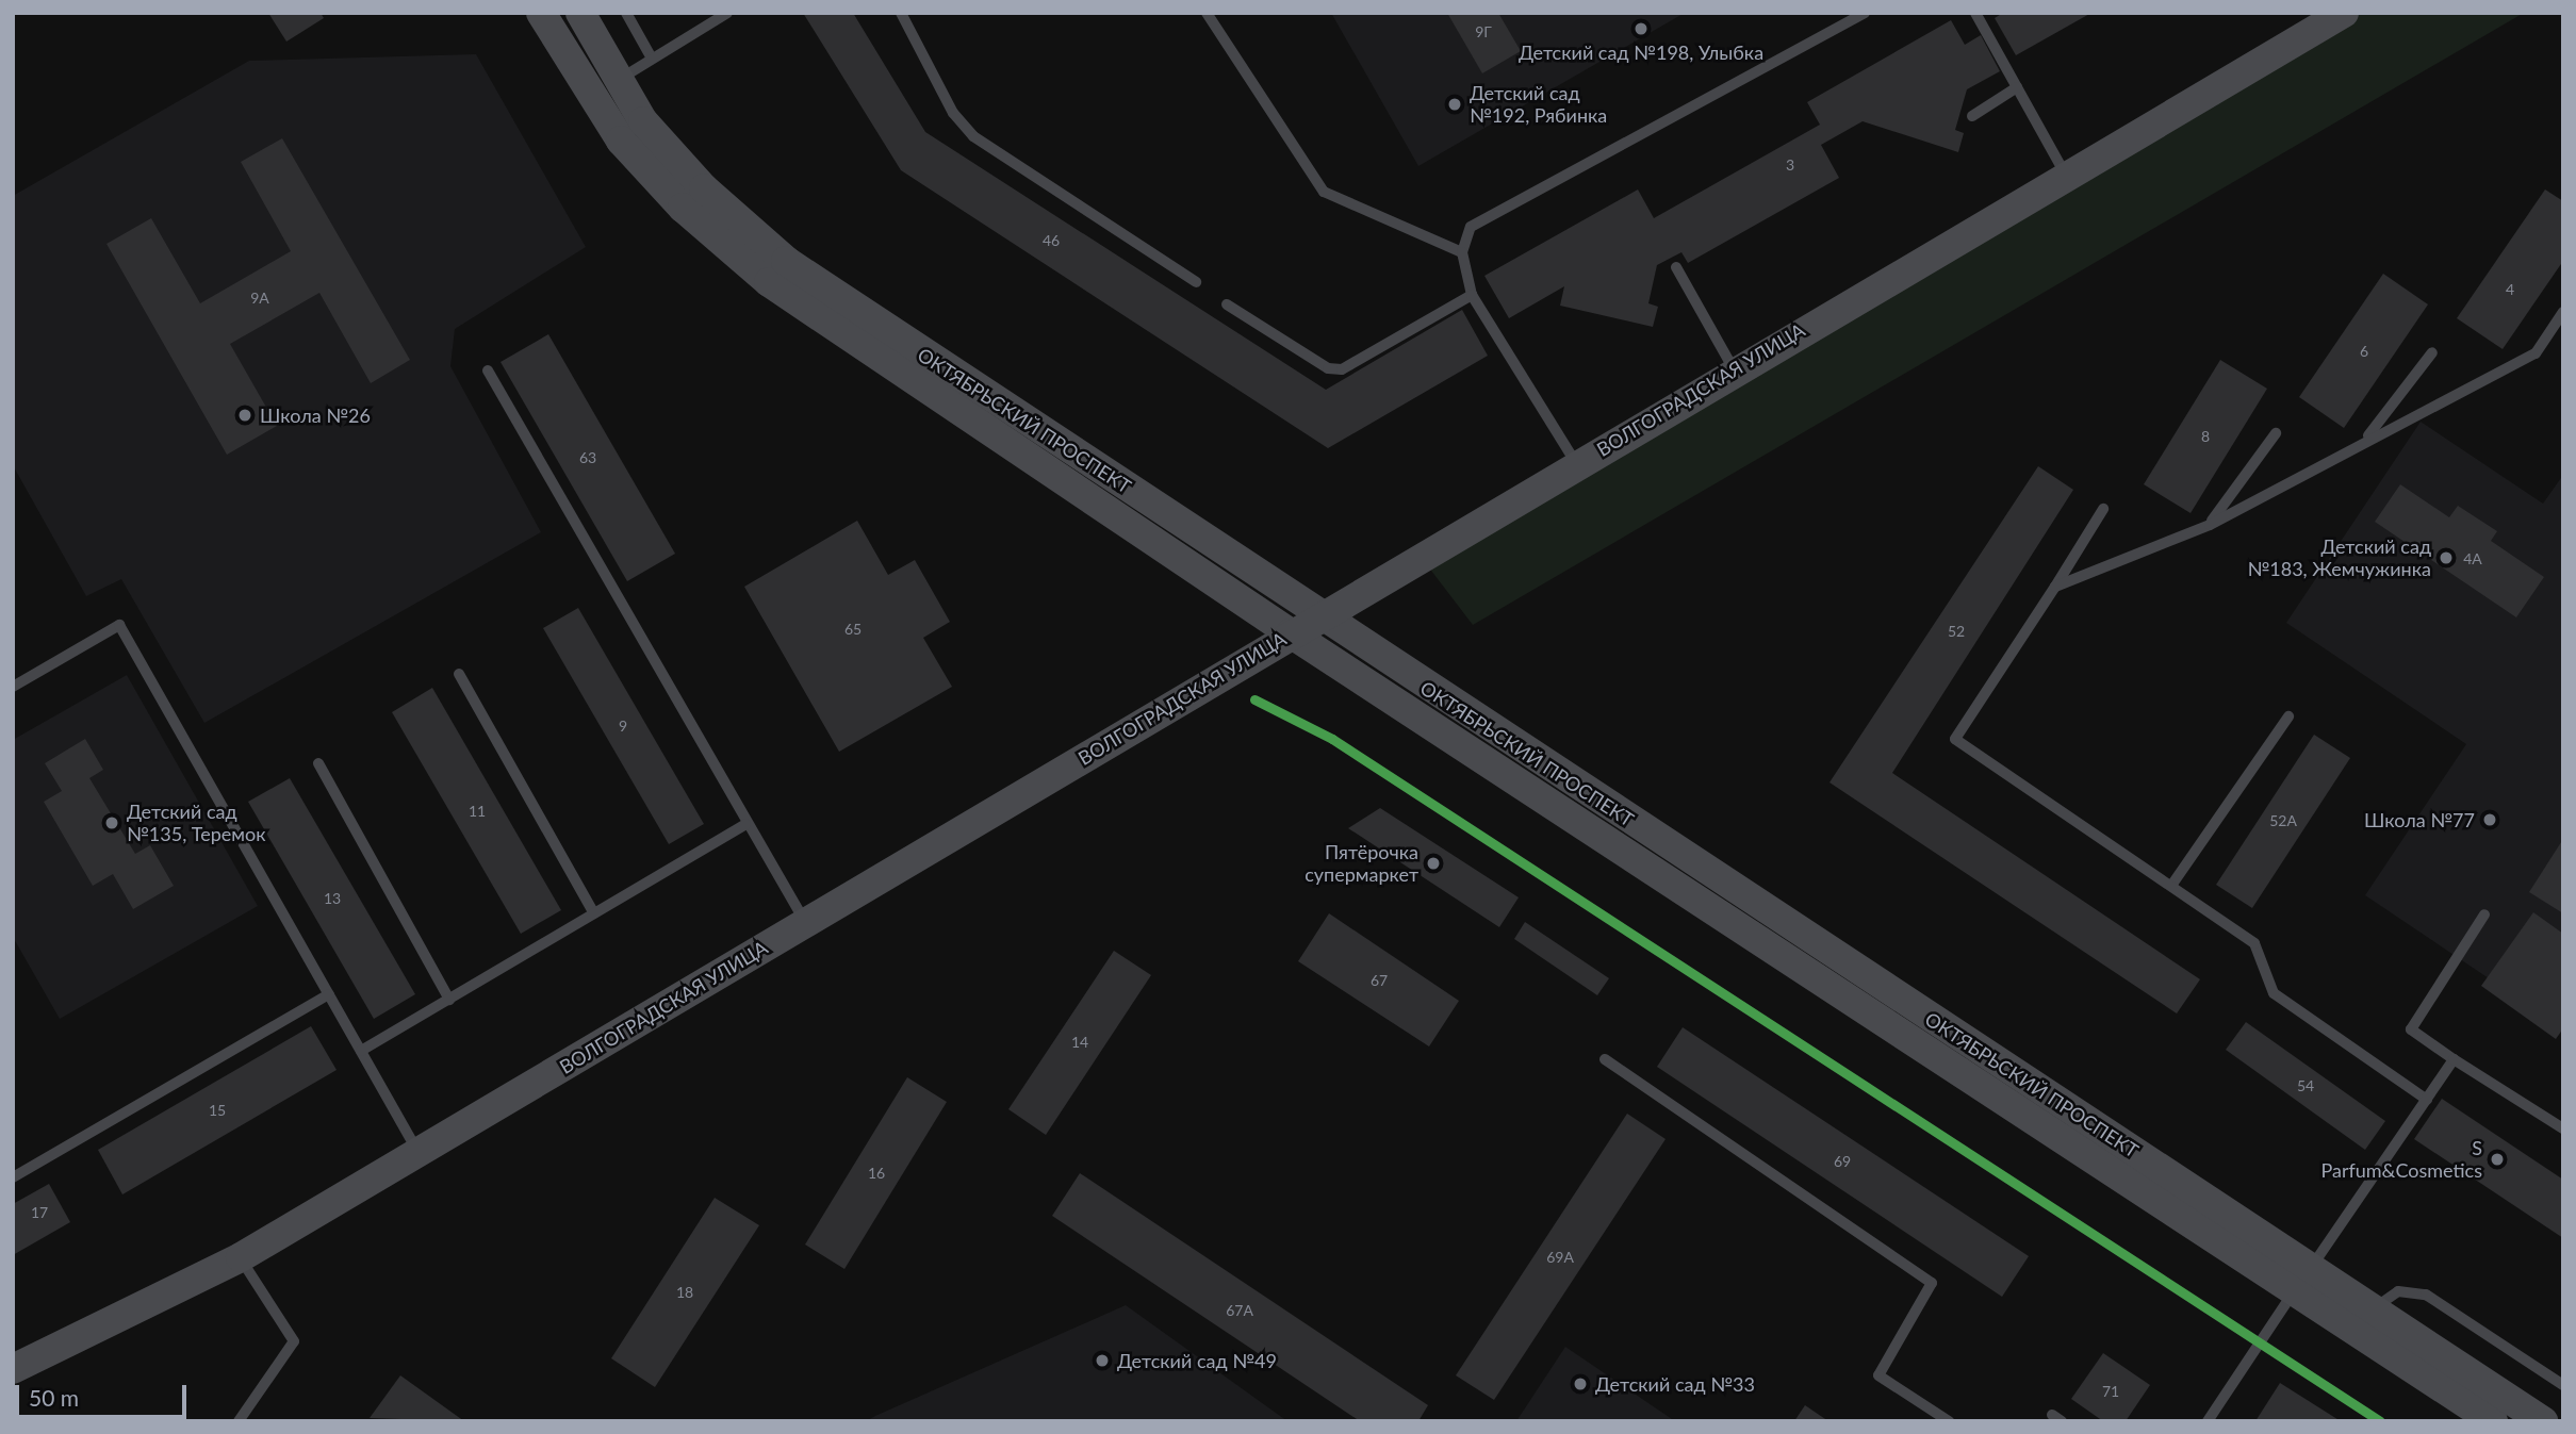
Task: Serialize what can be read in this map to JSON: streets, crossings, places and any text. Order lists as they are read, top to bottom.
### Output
{
  "streets": {
    "main road": ["ВОЛГОГРАДСКАЯ УЛИЦА", "ОКТЯБРЬСКИЙ ПРОСПЕКТ"]
  },
  "crossings": [
    ["ВОЛГОГРАДСКАЯ УЛИЦА", "ОКТЯБРЬСКИЙ ПРОСПЕКТ"]
  ],
  "places": [
    "Детский сад №198, Улыбка",
    "Детский сад №192, Рябинка",
    "Школа №26",
    "Детский сад №183, Жемчужинка",
    "Школа №77",
    "Детский сад №135, Теремок",
    "Пятёрочка супермаркет",
    "S Parfum&Cosmetics",
    "Детский сад №49",
    "Детский сад №33"
  ],
  "house_numbers": [
    "9Г",
    "3",
    "46",
    "4",
    "9А",
    "6",
    "8",
    "63",
    "4А",
    "65",
    "52",
    "9",
    "11",
    "52А",
    "13",
    "67",
    "14",
    "54",
    "15",
    "69",
    "16",
    "17",
    "69А",
    "18",
    "67А",
    "71"
  ],
  "scale_bar": "50 m"
}
